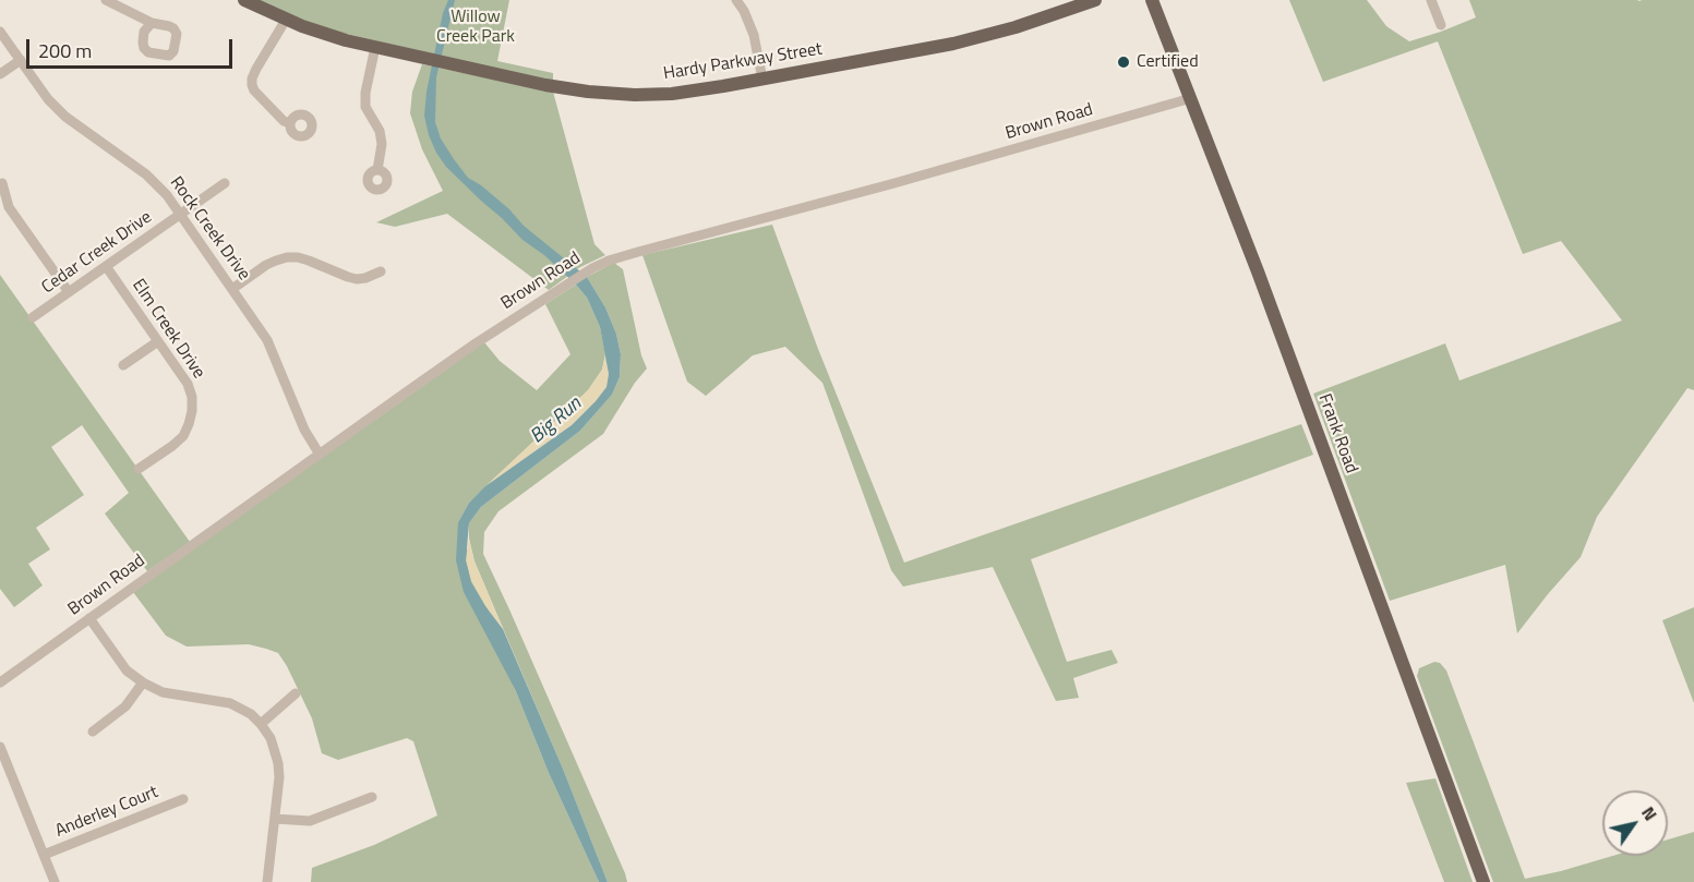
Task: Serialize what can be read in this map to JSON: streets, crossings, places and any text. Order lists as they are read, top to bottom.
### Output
{
  "streets": {
    "main road": ["Hardy Parkway Street", "Frank Road"],
    "street": [
      "Brown Road",
      "Rock Creek Drive",
      "Cedar Creek Drive",
      "Elm Creek Drive",
      "Anderley Court"
    ]
  },
  "crossings": [
    ["Brown Road", "Rock Creek Drive"],
    ["Brown Road", "Frank Road"],
    ["Rock Creek Drive", "Cedar Creek Drive"],
    ["Cedar Creek Drive", "Elm Creek Drive"]
  ],
  "water": ["Big Run"],
  "parks": ["Willow Creek Park"],
  "places": ["Certified"],
  "scale_bar": "200 m",
  "north": "top right"
}
